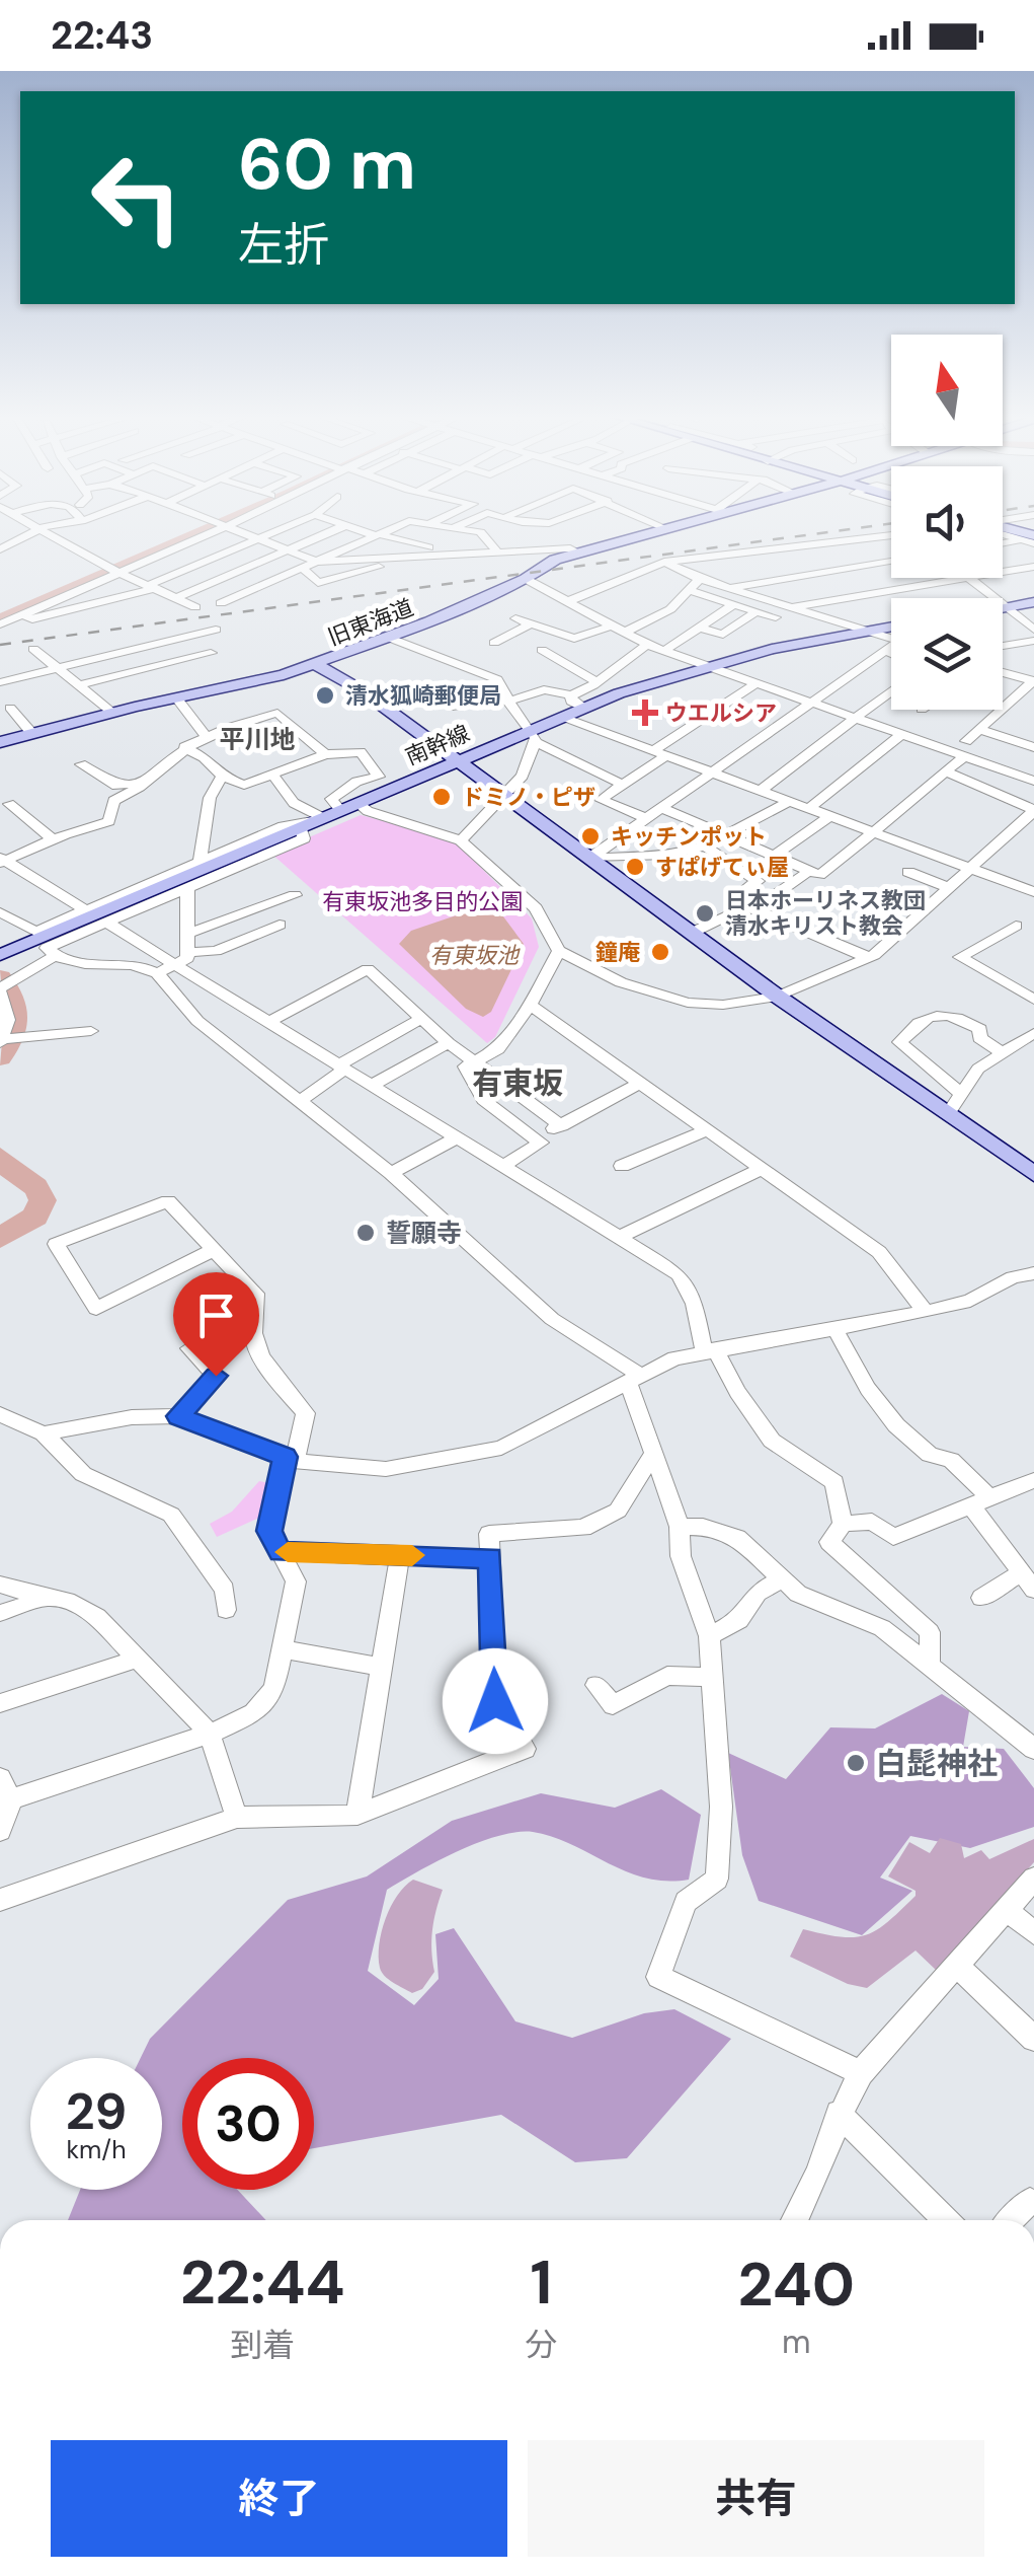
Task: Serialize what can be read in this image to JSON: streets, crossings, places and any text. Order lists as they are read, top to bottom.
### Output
{
  "streets": {
    "street": ["旧東海道", "南幹線"]
  },
  "districts": ["平川地", "有東坂"],
  "water": ["有東坂池"],
  "parks": ["有東坂池多目的公園"],
  "places": {
    "other": [
      "清水狐崎郵便局",
      "ドミノ・ピザ",
      "キッチンポット",
      "すぱげてぃ屋",
      "日本ホーリネス教団 清水キリスト教会",
      "鐘庵",
      "誓願寺",
      "白髭神社"
    ],
    "health": ["ウエルシア"]
  },
  "north": "top",
  "page": {
    "status": "22:43",
    "turn": ["60 m", "左折"],
    "speed": "29 km/h",
    "limit": "30",
    "eta": [
      "22:44",
      "到着",
      "1",
      "分",
      "240",
      "m"
    ],
    "buttons": ["終了", "共有"]
  }
}
